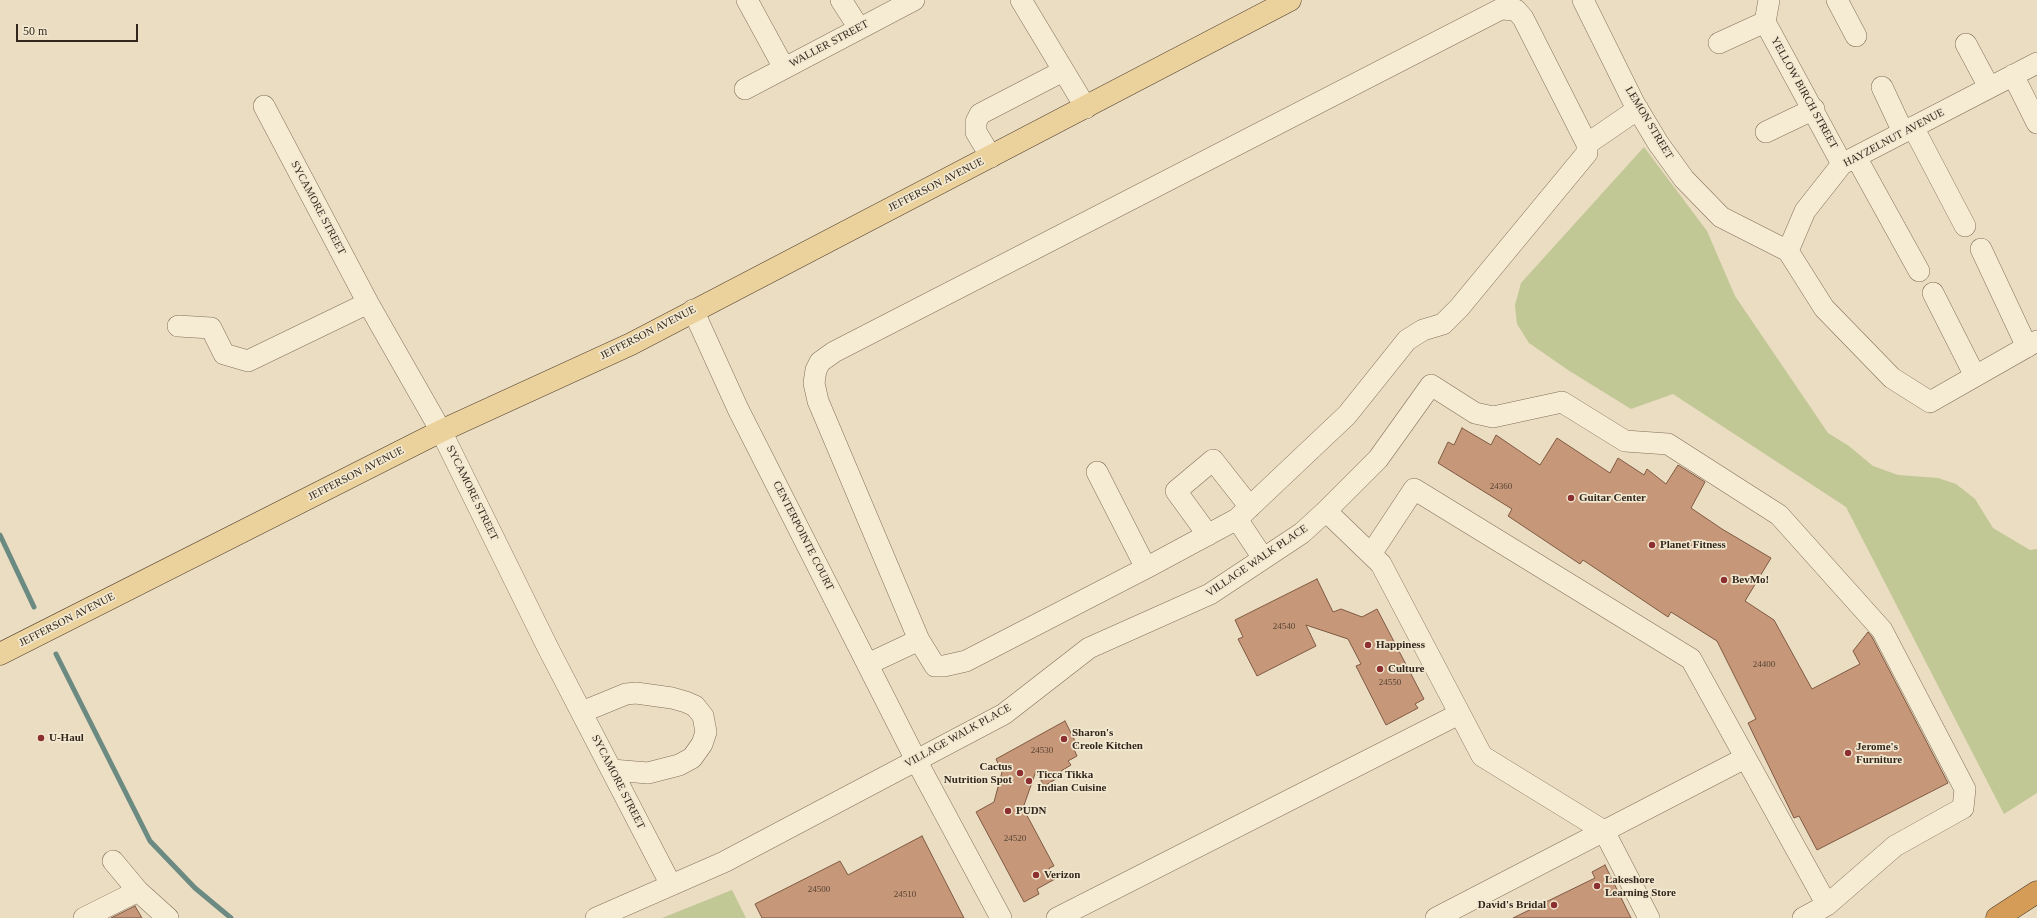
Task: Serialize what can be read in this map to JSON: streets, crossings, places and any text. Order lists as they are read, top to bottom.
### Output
{
  "streets": {
    "main road": ["JEFFERSON AVENUE"],
    "street": [
      "WALLER STREET",
      "YELLOW BIRCH STREET",
      "LEMON STREET",
      "HAYZELNUT AVENUE",
      "SYCAMORE STREET",
      "CENTERPOINTE COURT",
      "VILLAGE WALK PLACE"
    ]
  },
  "crossings": [
    ["YELLOW BIRCH STREET", "HAYZELNUT AVENUE"],
    ["LEMON STREET", "HAYZELNUT AVENUE"],
    ["JEFFERSON AVENUE", "SYCAMORE STREET"],
    ["JEFFERSON AVENUE", "CENTERPOINTE COURT"],
    ["SYCAMORE STREET", "VILLAGE WALK PLACE"],
    ["CENTERPOINTE COURT", "VILLAGE WALK PLACE"]
  ],
  "places": [
    "Guitar Center",
    "Planet Fitness",
    "BevMo!",
    "Happiness",
    "Culture",
    "U-Haul",
    "Sharon's Creole Kitchen",
    "Jerome's Furniture",
    "Cactus Nutrition Spot",
    "Ticca Tikka Indian Cuisine",
    "PUDN",
    "Verizon",
    "Lakeshore Learning Store",
    "David's Bridal"
  ],
  "house_numbers": [
    "24360",
    "24540",
    "24400",
    "24550",
    "24530",
    "24520",
    "24500",
    "24510"
  ],
  "scale_bar": "50 m"
}
